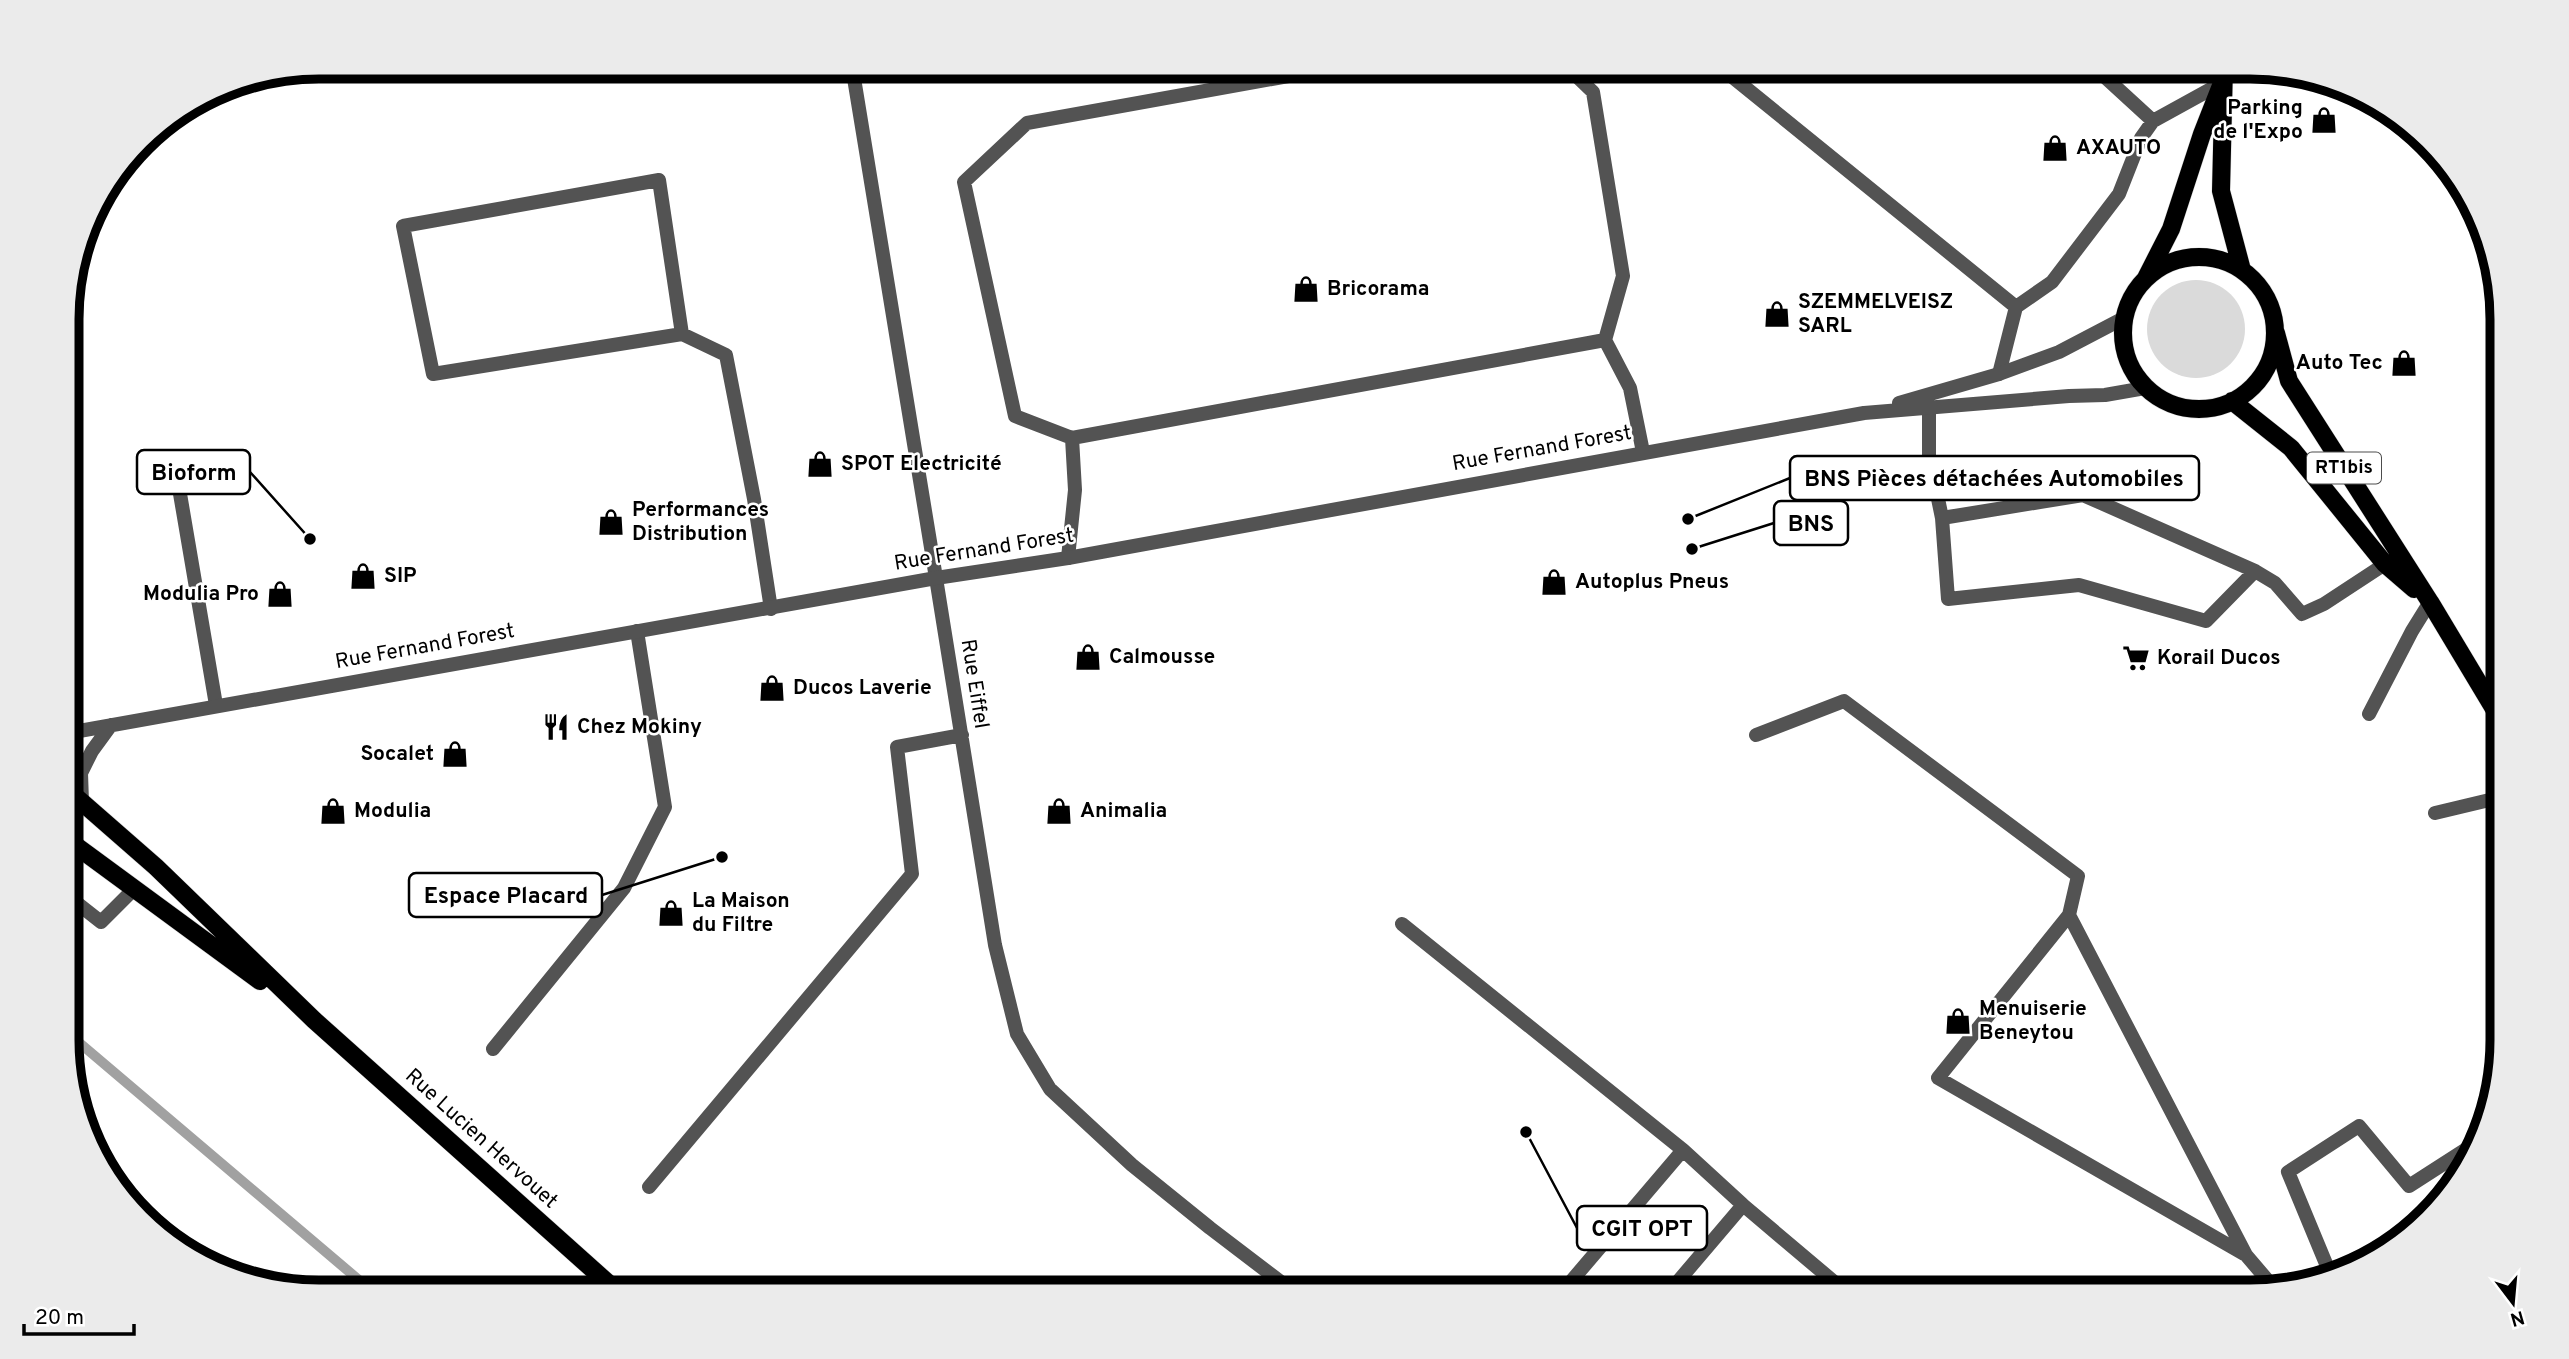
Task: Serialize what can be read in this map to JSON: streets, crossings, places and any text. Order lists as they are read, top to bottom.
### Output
{
  "streets": {
    "main road": ["RT1bis", "Rue Lucien Hervouet"],
    "street": ["Rue Fernand Forest", "Rue Eiffel"]
  },
  "crossings": [
    ["Rue Fernand Forest", "RT1bis"],
    ["Rue Fernand Forest", "Rue Eiffel"]
  ],
  "places": {
    "shop": [
      "Parking de l'Expo",
      "AXAUTO",
      "Bricorama",
      "SZEMMELVEISZ SARL",
      "Auto Tec",
      "SPOT Electricité",
      "Performances Distribution",
      "SIP",
      "Autoplus Pneus",
      "Modulia Pro",
      "Calmousse",
      "Ducos Laverie",
      "Socalet",
      "Modulia",
      "Animalia",
      "La Maison du Filtre",
      "Menuiserie Beneytou"
    ],
    "other": [
      "BNS Pièces détachées Automobiles",
      "Bioform",
      "BNS",
      "Espace Placard",
      "CGIT OPT"
    ],
    "supermarket": ["Korail Ducos"],
    "restaurant": ["Chez Mokiny"]
  },
  "scale_bar": "20 m",
  "north": "bottom"
}
